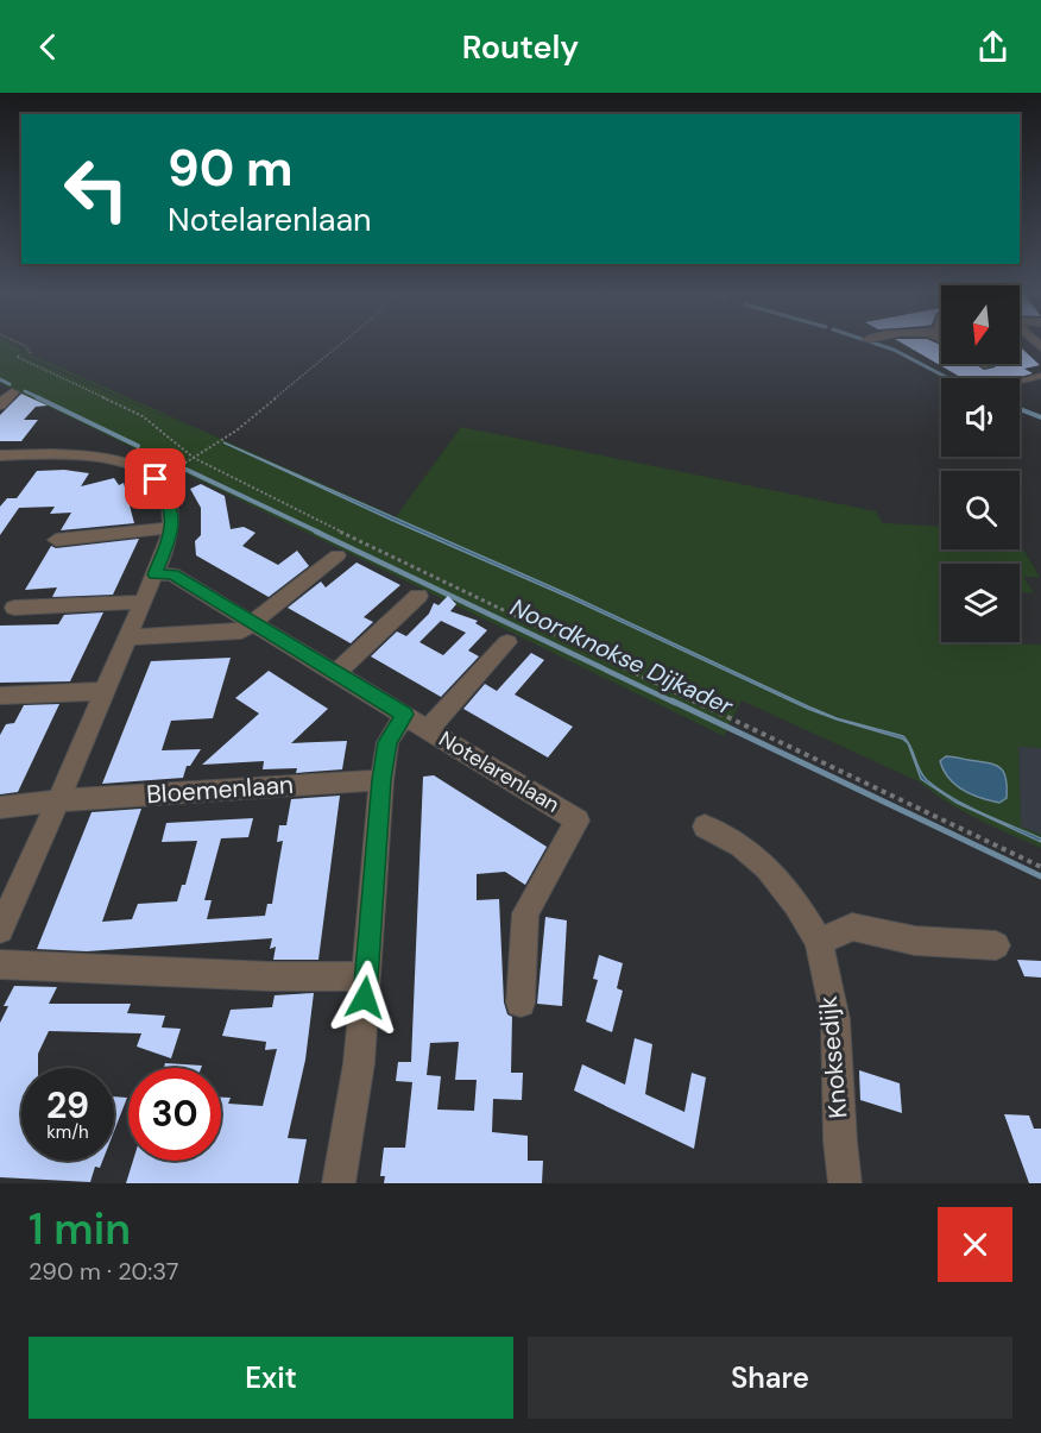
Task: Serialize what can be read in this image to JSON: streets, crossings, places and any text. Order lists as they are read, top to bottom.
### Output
{
  "streets": {
    "street": ["Notelarenlaan", "Bloemenlaan", "Knoksedijk"]
  },
  "water": ["Noordknokse Dijkader"],
  "north": "bottom",
  "page": {
    "header": "Routely",
    "turn": ["90 m", "Notelarenlaan"],
    "speed": "29 km/h",
    "limit": "30",
    "heading": ["1 min", "290 m · 20:37"],
    "buttons": ["Exit", "Share"]
  }
}
